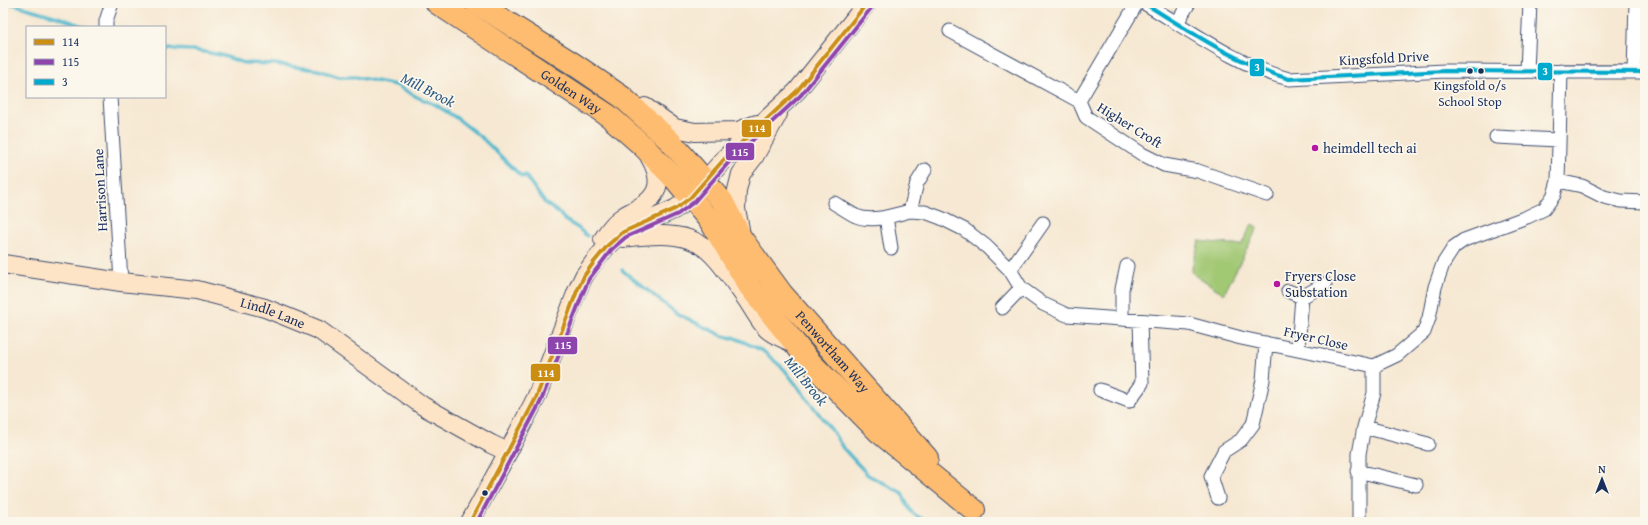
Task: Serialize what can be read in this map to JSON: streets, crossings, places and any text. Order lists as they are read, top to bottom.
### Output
{
  "streets": {
    "highway": ["Golden Way", "Penwortham Way"],
    "street": [
      "Kingsfold Drive",
      "Higher Croft",
      "Harrison Lane",
      "Lindle Lane",
      "Fryer Close"
    ]
  },
  "crossings": [
    ["Golden Way", "Penwortham Way"],
    ["Harrison Lane", "Lindle Lane"]
  ],
  "water": ["Mill Brook"],
  "places": ["Kingsfold o/s School Stop", "heimdell tech ai", "Fryers Close Substation"],
  "lines": ["transit line 114", "transit line 3", "transit line 115"],
  "legend": ["114", "115", "3"],
  "north": "top"
}
